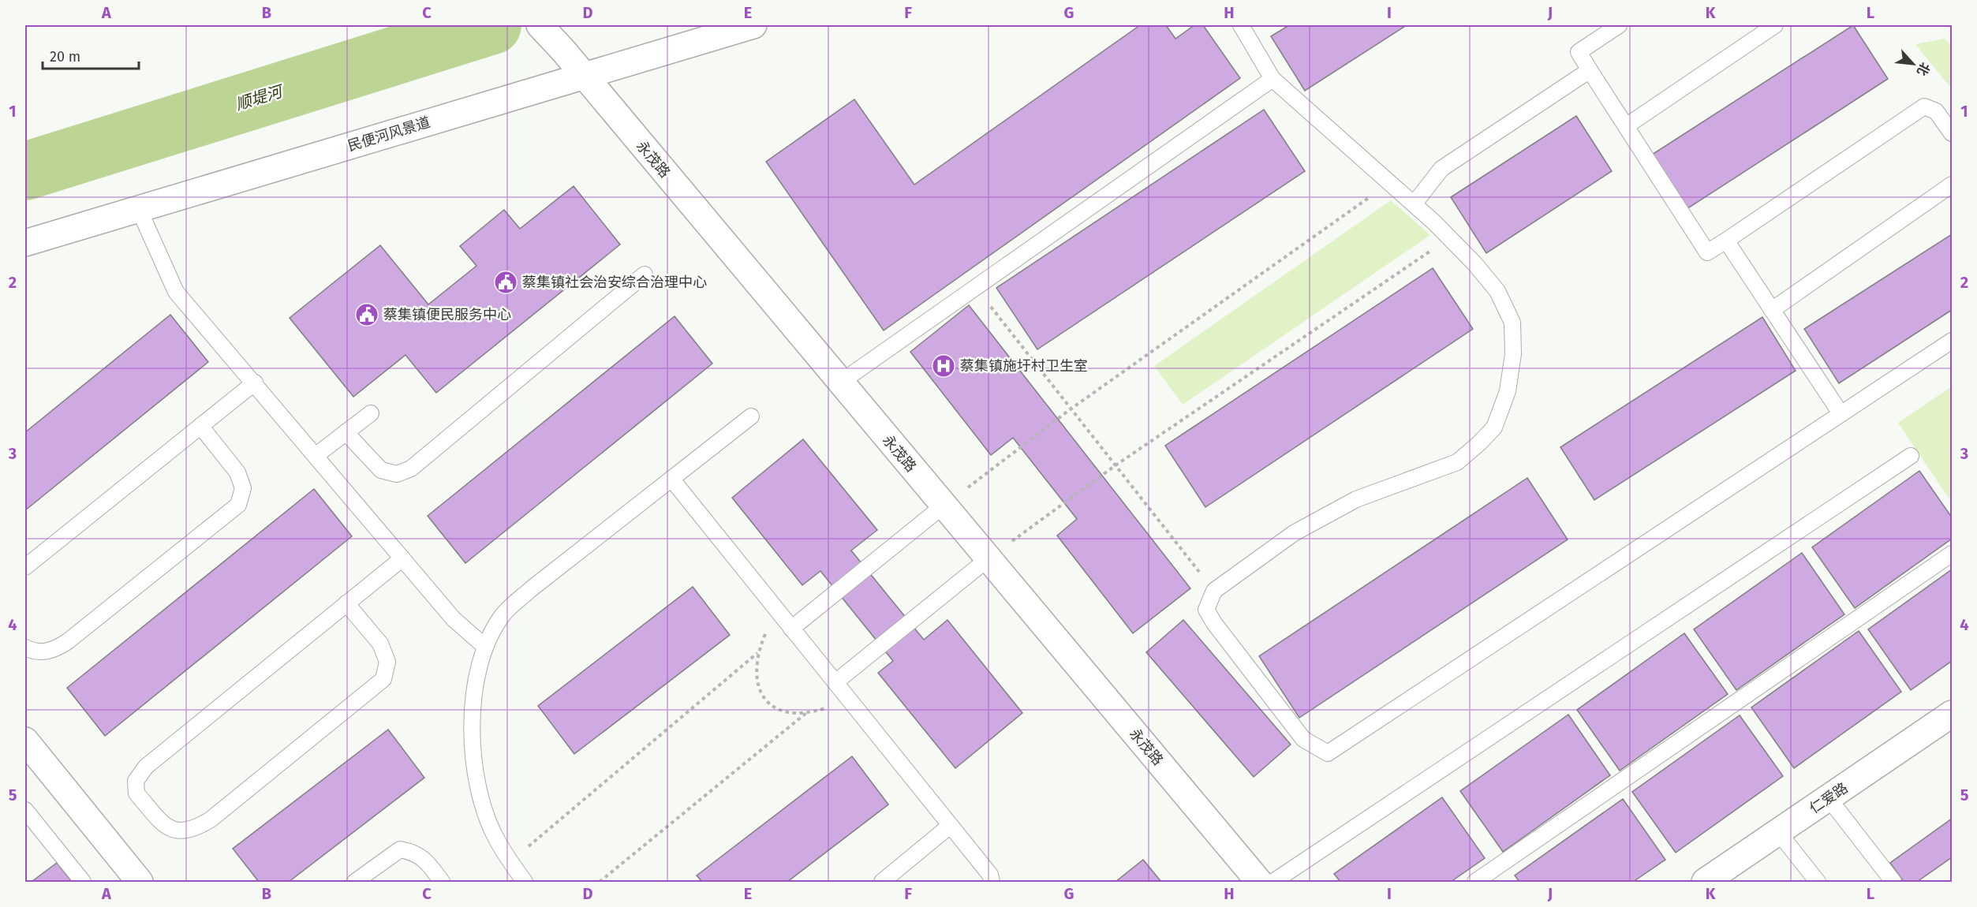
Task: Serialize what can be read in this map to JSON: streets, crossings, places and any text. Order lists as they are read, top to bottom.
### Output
{
  "streets": {
    "street": ["民便河风景道", "永茂路", "仁爱路"]
  },
  "crossings": [
    ["民便河风景道", "永茂路"]
  ],
  "water": ["顺堤河"],
  "places": {
    "public building": ["蔡集镇社会治安综合治理中心", "蔡集镇便民服务中心"],
    "hospital": ["蔡集镇施圩村卫生室"]
  },
  "scale_bar": "20 m",
  "north": "bottom right",
  "grid": {
    "columns": [
      "A",
      "B",
      "C",
      "D",
      "E",
      "F",
      "G",
      "H",
      "I",
      "J",
      "K",
      "L"
    ],
    "rows": [
      "1",
      "2",
      "3",
      "4",
      "5"
    ]
  }
}
